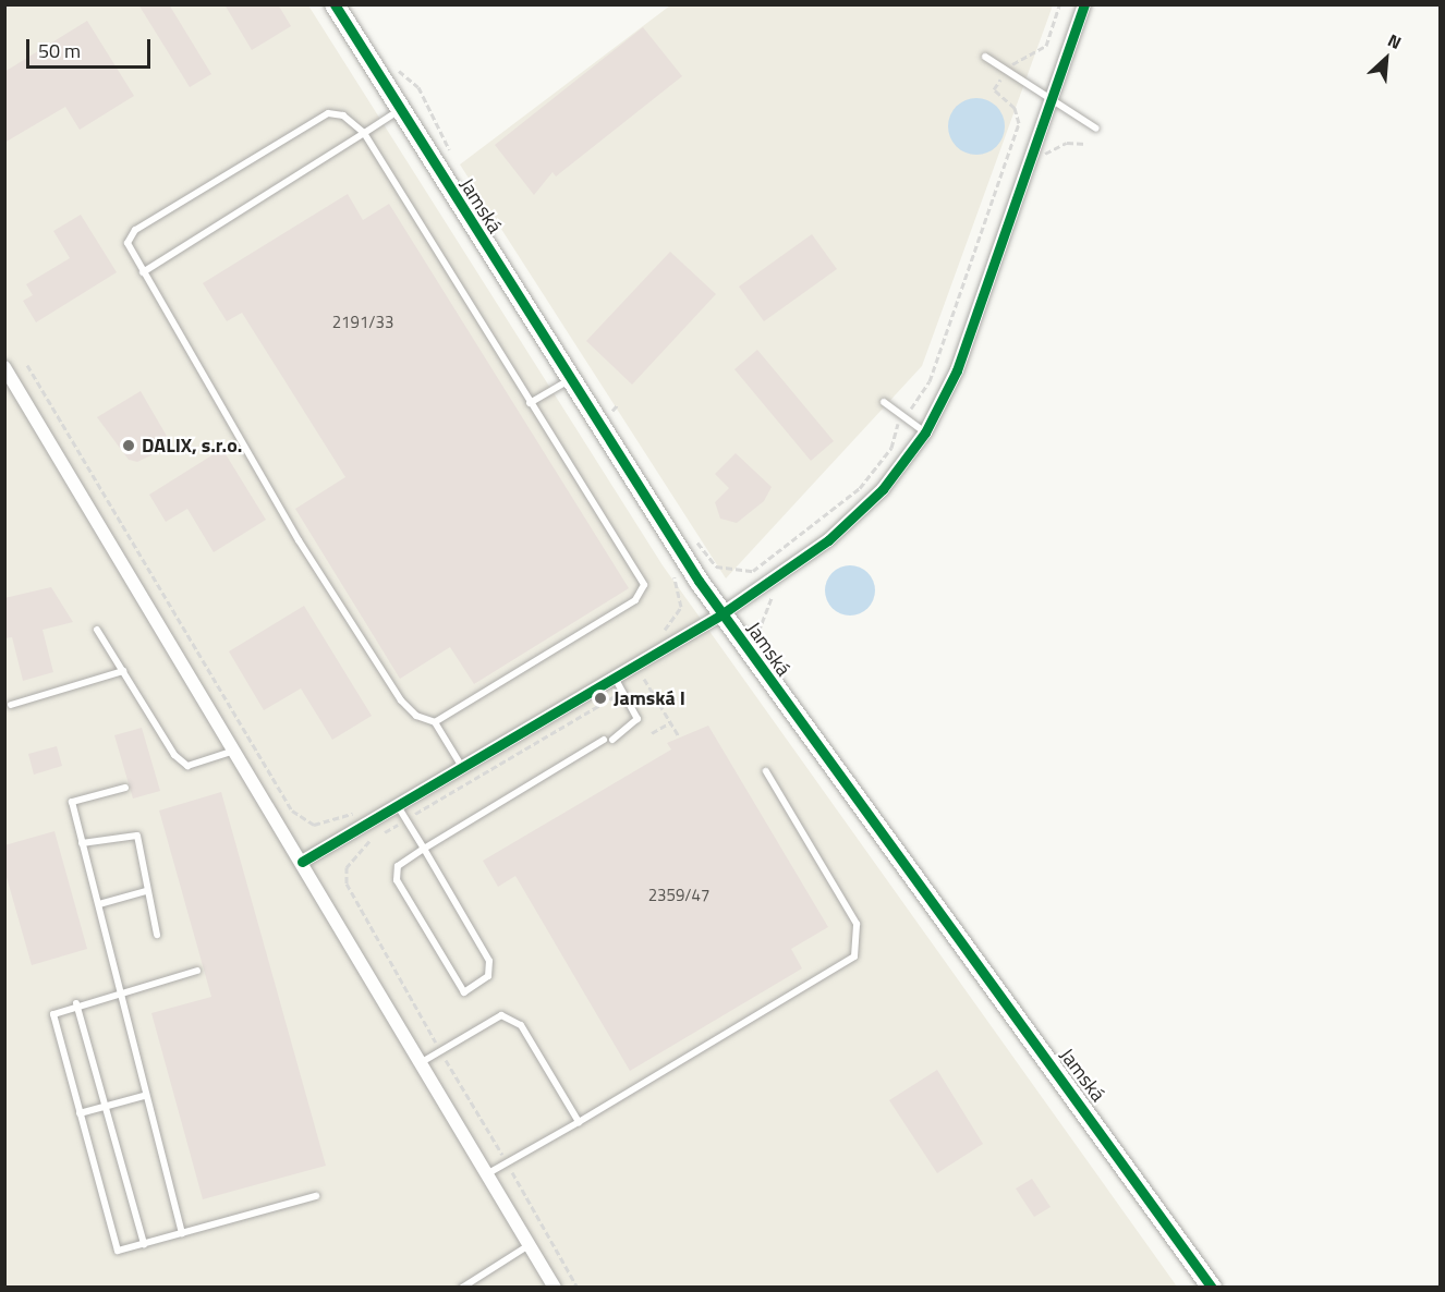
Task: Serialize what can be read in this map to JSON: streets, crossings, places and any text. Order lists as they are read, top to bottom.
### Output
{
  "streets": {
    "street": ["Jamská"]
  },
  "places": ["DALIX, s.r.o.", "Jamská I"],
  "house_numbers": ["2191/33", "2359/47"],
  "scale_bar": "50 m",
  "north": "top right"
}
